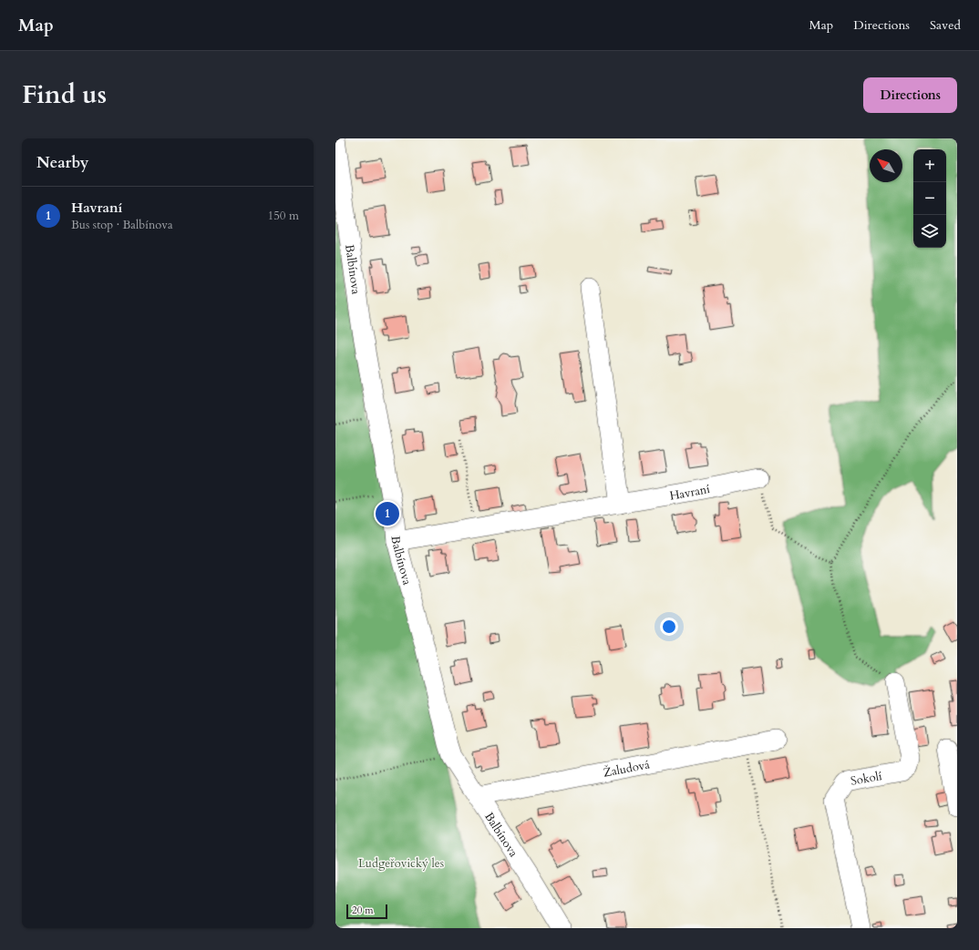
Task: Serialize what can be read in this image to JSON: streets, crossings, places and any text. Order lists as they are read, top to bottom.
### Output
{
  "streets": {
    "street": [
      "Balbínova",
      "Havraní",
      "Žaludová",
      "Sokolí"
    ]
  },
  "crossings": [
    ["Balbínova", "Havraní"],
    ["Balbínova", "Žaludová"]
  ],
  "parks": ["Ludgeřovický les"],
  "scale_bar": "20 m",
  "north": "top left",
  "page": {
    "header": "Map",
    "nav": ["Map", "Directions", "Saved"],
    "title": "Find us",
    "buttons": "Directions",
    "heading": "Nearby",
    "map_buttons": ["+", "−"],
    "list": [
      {
        "mark": "1",
        "name": "Havraní",
        "note": "Bus stop · Balbínova",
        "value": "150 m"
      }
    ],
    "pins": "1",
    "scale": "20 m"
  }
}
